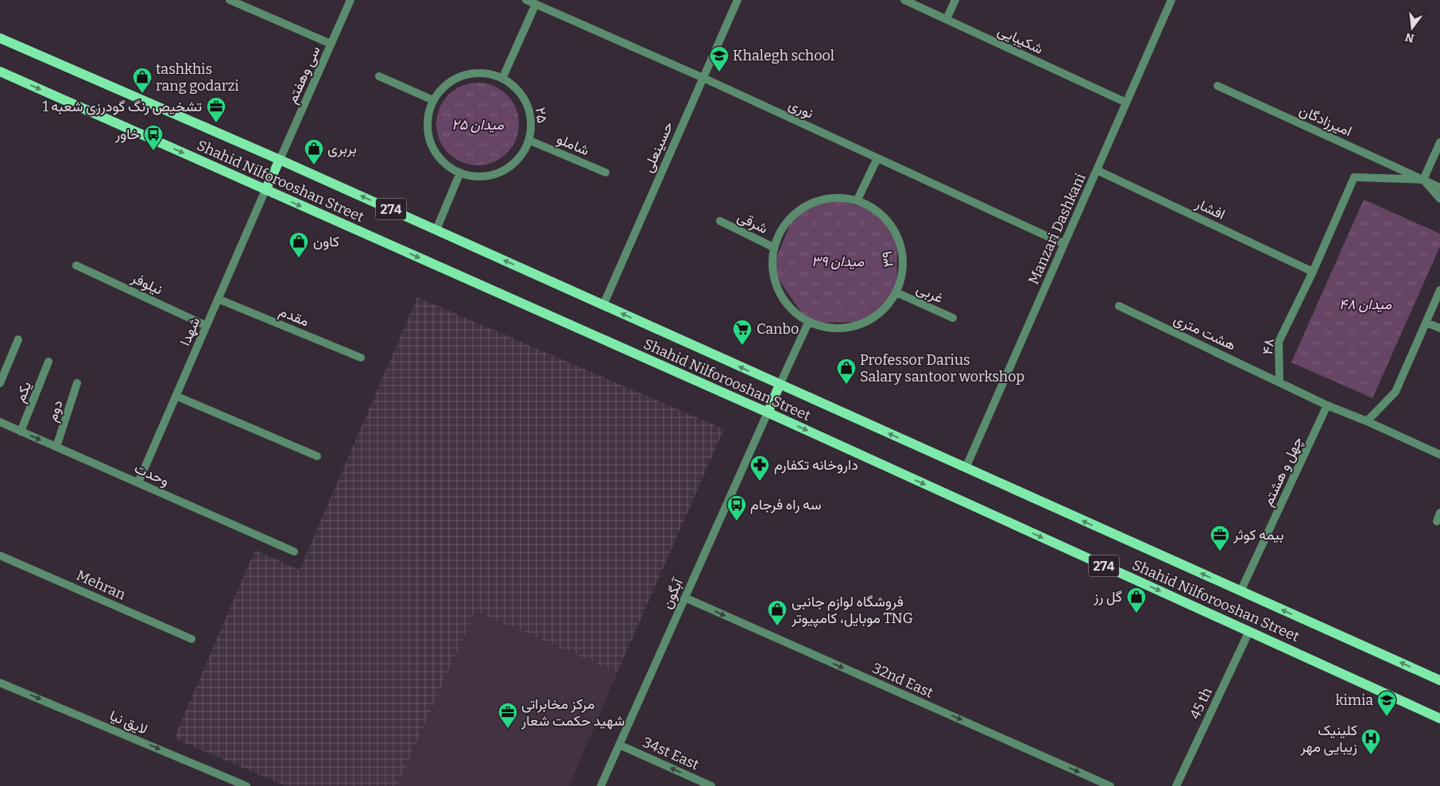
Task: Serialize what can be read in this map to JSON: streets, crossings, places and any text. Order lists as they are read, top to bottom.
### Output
{
  "streets": {
    "main road": ["Shahid Nilforooshan Street", "274"],
    "street": [
      "شکیبایی",
      "سی وهفتم",
      "نوری",
      "۲۵",
      "امیرزادگان",
      "شاملو",
      "حسینعلی",
      "افشار",
      "شرقی",
      "Manzari Dashkani",
      "۳۹",
      "نیلوفر",
      "غربی",
      "مقدم",
      "شهدا",
      "هشت متری",
      "۴۸",
      "یکم",
      "دوم",
      "چهل و هشتم",
      "وحدت",
      "Mehran",
      "آبگون",
      "32nd East",
      "45 th",
      "لایق نیا",
      "34st East"
    ]
  },
  "crossings": [
    ["شکیبایی", "Manzari Dashkani"],
    ["سی وهفتم", "274"],
    ["نوری", "حسینعلی"],
    ["نوری", "Manzari Dashkani"],
    ["۲۵", "شاملو"],
    ["امیرزادگان", "۴۸"],
    ["حسینعلی", "274"],
    ["Shahid Nilforooshan Street", "274"],
    ["Shahid Nilforooshan Street", "Manzari Dashkani"],
    ["Shahid Nilforooshan Street", "شهدا"],
    ["Shahid Nilforooshan Street", "چهل و هشتم"],
    ["Shahid Nilforooshan Street", "آبگون"],
    ["Shahid Nilforooshan Street", "45 th"],
    ["افشار", "Manzari Dashkani"],
    ["افشار", "۴۸"],
    ["شرقی", "۳۹"],
    ["شرقی", "غربی"],
    ["۳۹", "غربی"],
    ["نیلوفر", "شهدا"],
    ["مقدم", "شهدا"],
    ["شهدا", "وحدت"],
    ["هشت متری", "۴۸"],
    ["یکم", "وحدت"],
    ["دوم", "وحدت"],
    ["آبگون", "32nd East"],
    ["آبگون", "34st East"]
  ],
  "one_way": ["32nd East", "لایق نیا", "34st East"],
  "parks": ["میدان ۲۵", "میدان ۳۹", "میدان ۴۸"],
  "places": {
    "school or university": ["Khalegh school", "kimia"],
    "shop": [
      "tashkhis rang godarzi",
      "بربری",
      "کاون",
      "Professor Darius Salary santoor workshop",
      "گل رز",
      "فروشگاه لوازم جانبی موبایل، کامپيوتر TNG"
    ],
    "office": ["تشخیص رنگ گودرزی شعبه 1", "بیمه کوثر", "مرکز مخابراتی شهید حکمت شعار"],
    "bus stop": ["خاور", "سه راه فرجام"],
    "supermarket": ["Canbo"],
    "pharmacy": ["داروخانه تکفارم"],
    "hospital": ["کلینیک زیبایی مهر"]
  },
  "north": "bottom"
}
